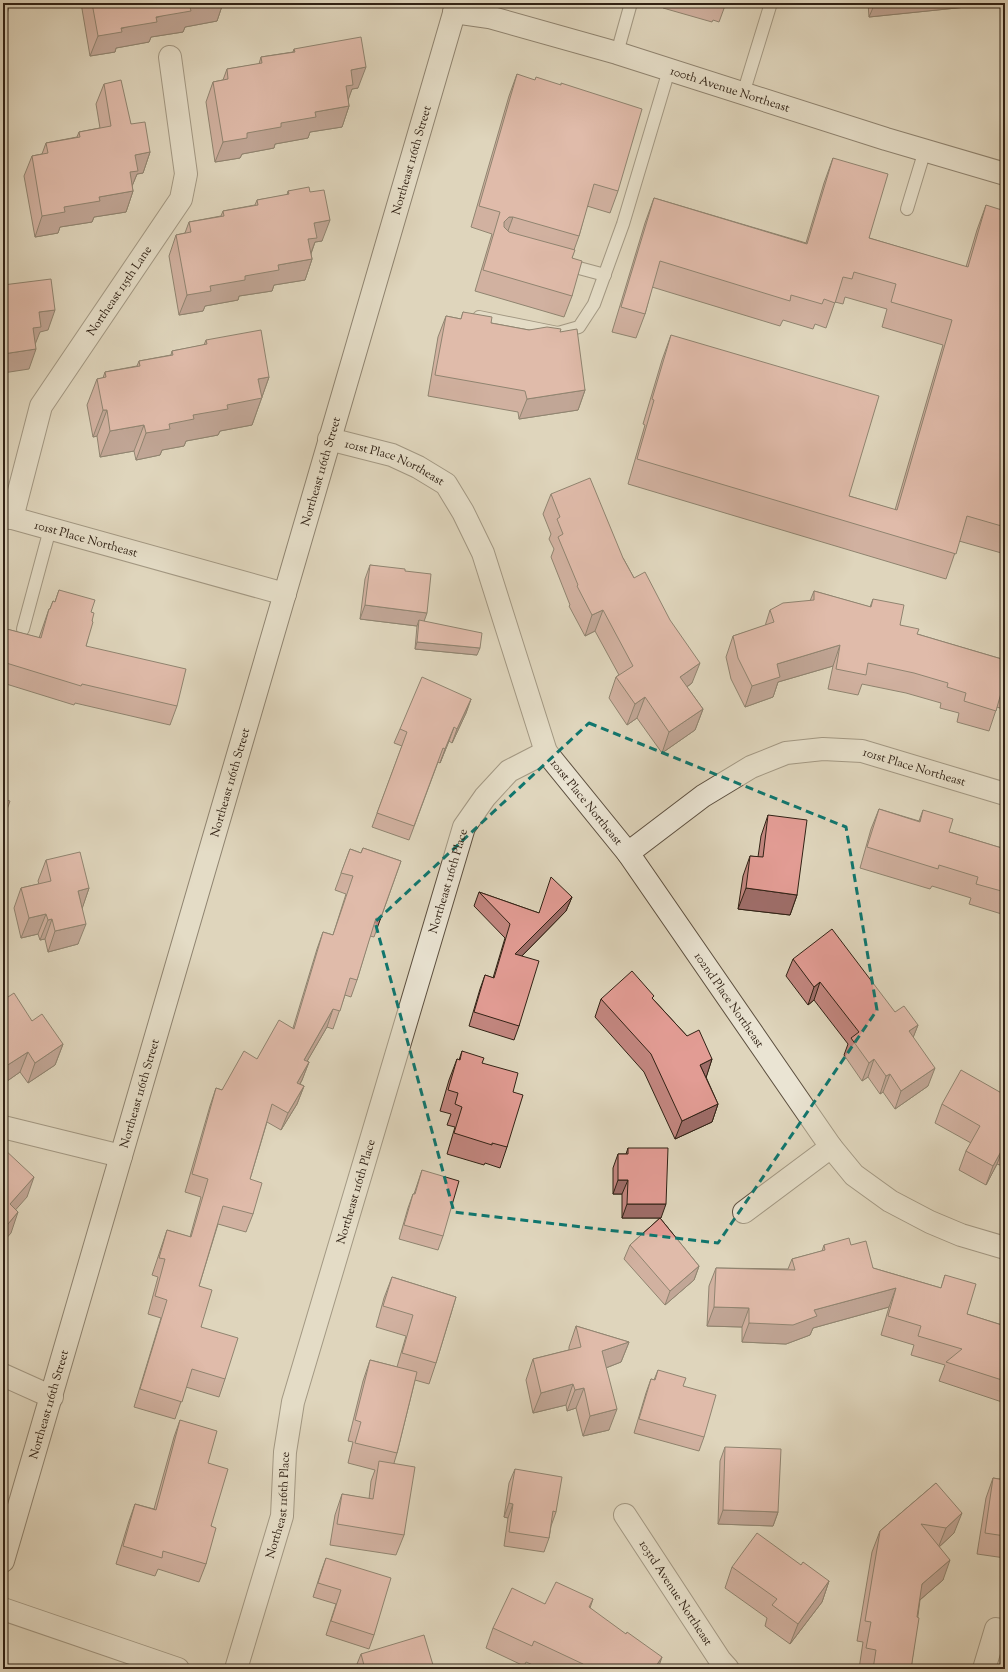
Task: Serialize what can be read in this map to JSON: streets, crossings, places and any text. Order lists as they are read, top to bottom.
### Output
{
  "streets": {
    "street": [
      "100th Avenue Northeast",
      "Northeast 116th Street",
      "Northeast 115th Lane",
      "101st Place Northeast",
      "Northeast 116th Place",
      "102nd Place Northeast",
      "103rd Avenue Northeast"
    ]
  },
  "crossings": [
    ["100th Avenue Northeast", "Northeast 116th Street"],
    ["Northeast 116th Street", "101st Place Northeast"],
    ["Northeast 115th Lane", "101st Place Northeast"],
    ["101st Place Northeast", "Northeast 116th Place"],
    ["101st Place Northeast", "102nd Place Northeast"]
  ]
}
